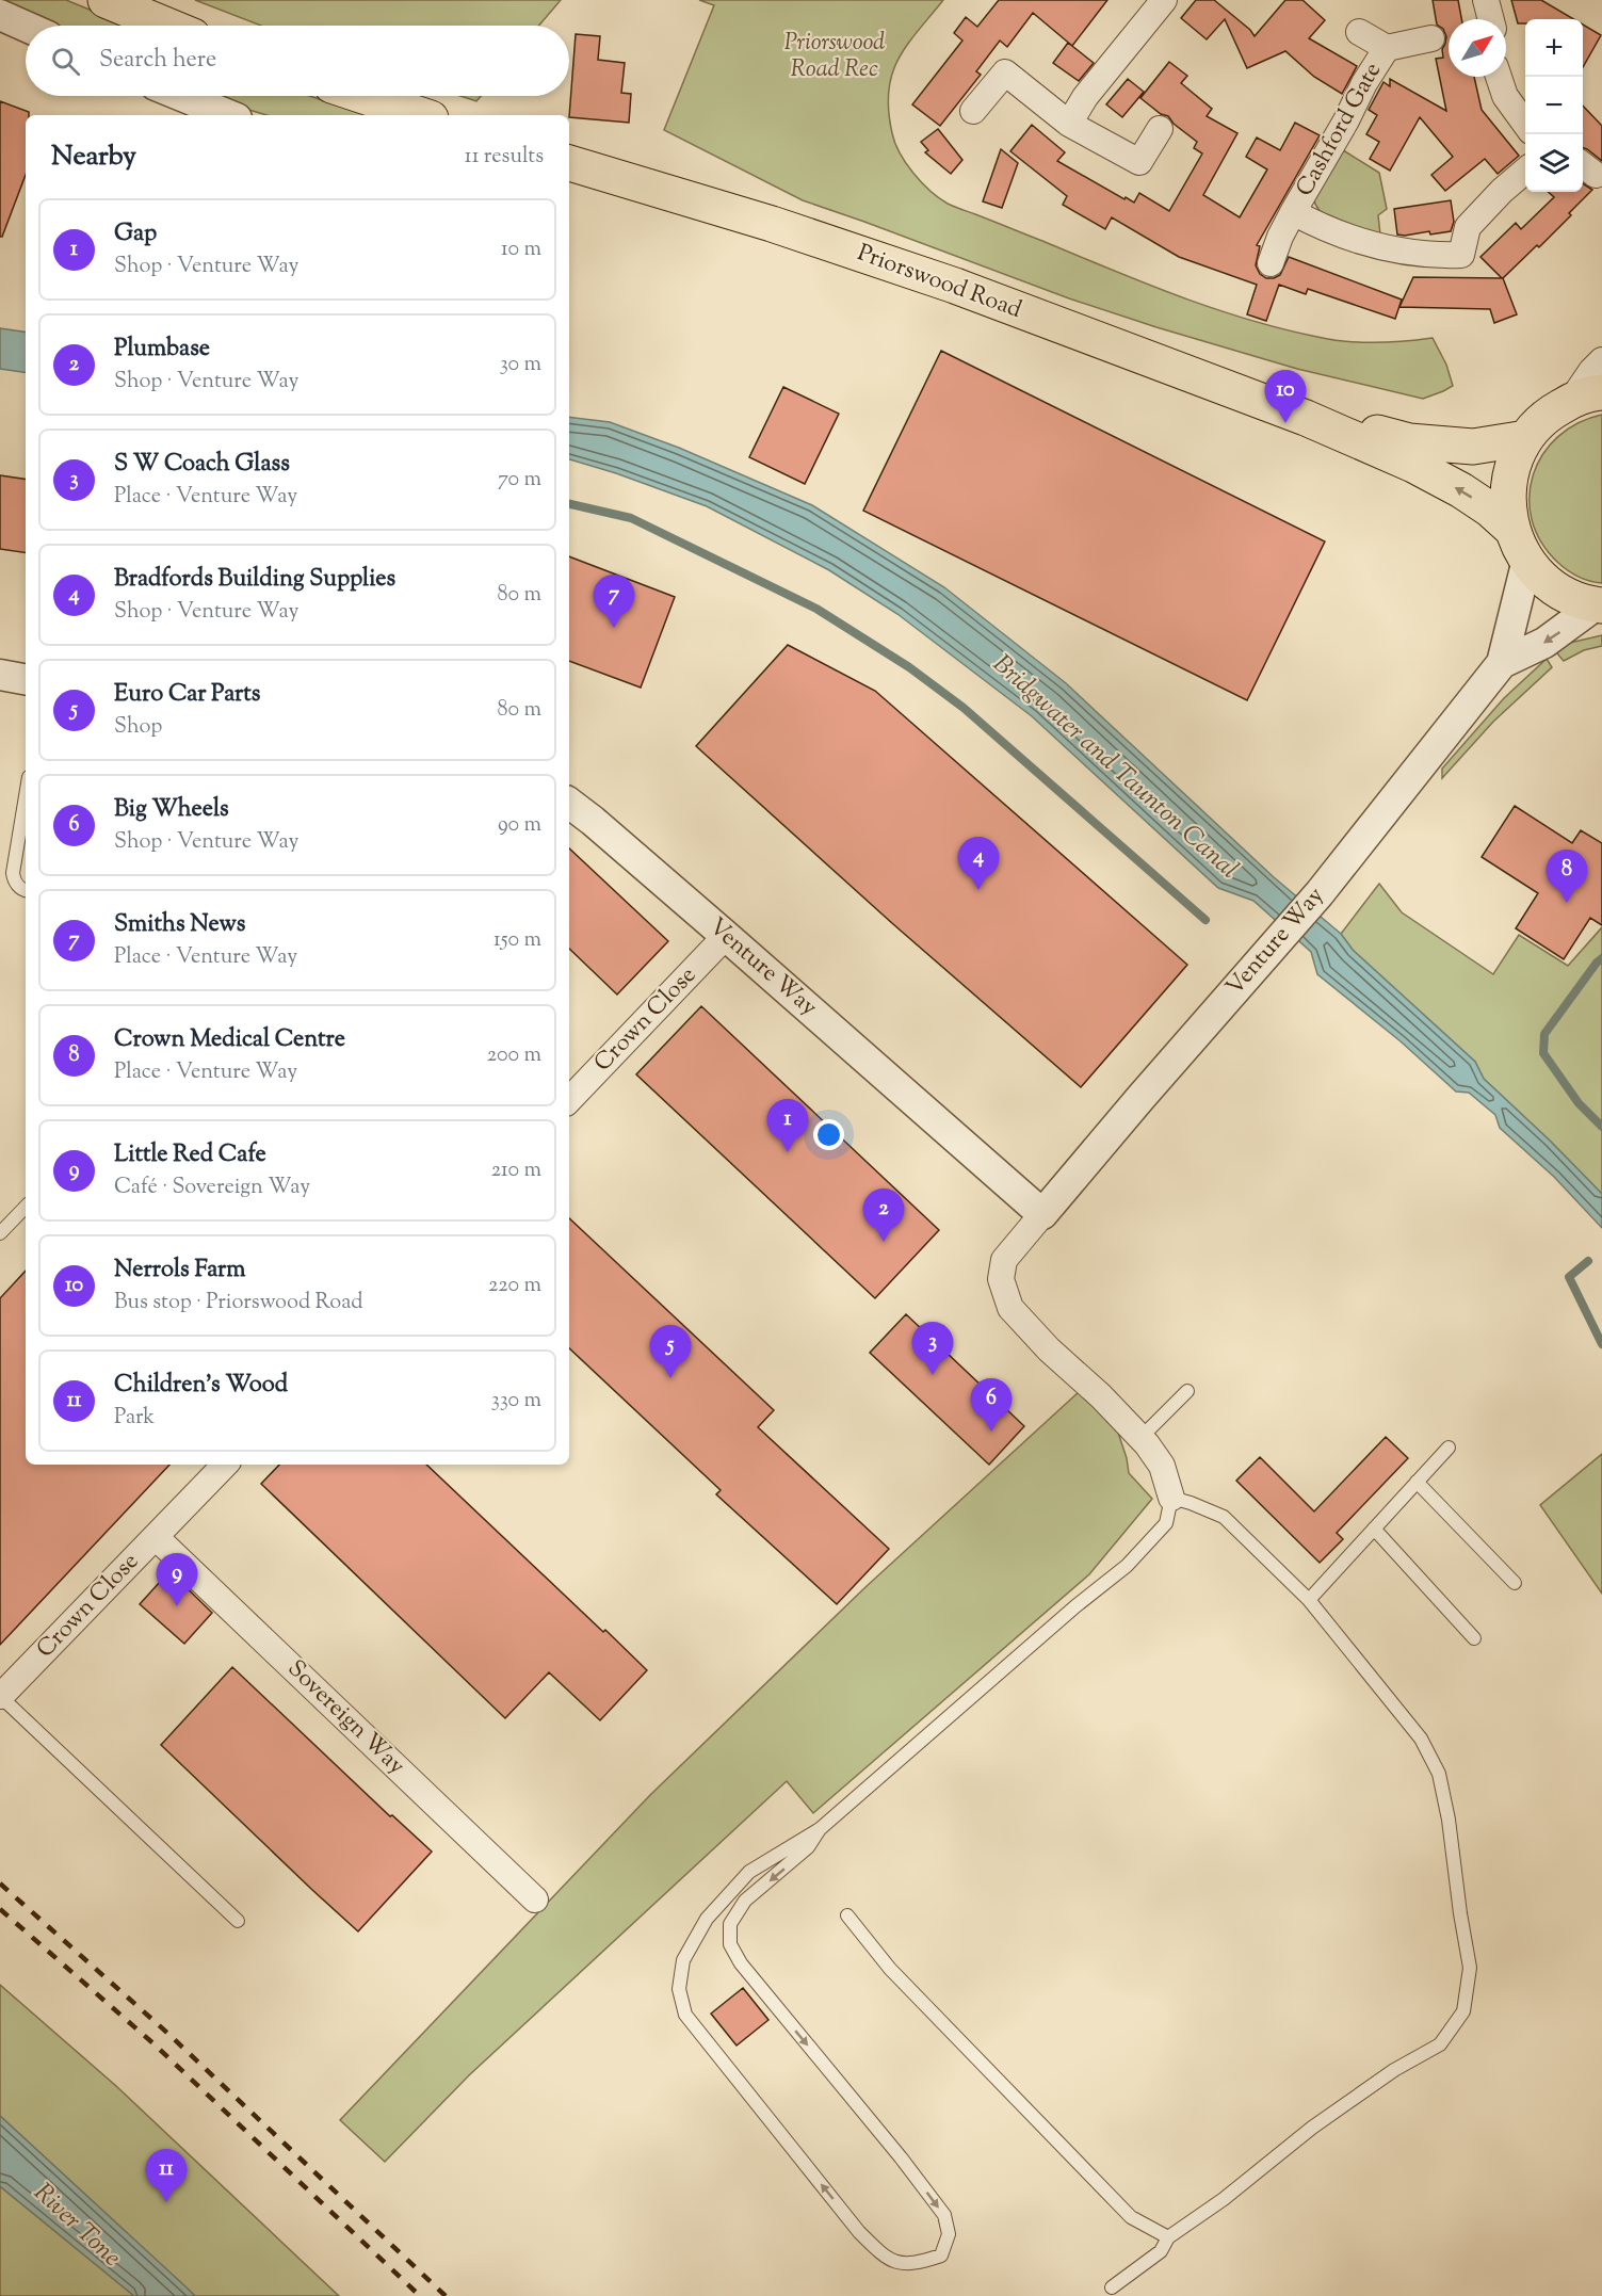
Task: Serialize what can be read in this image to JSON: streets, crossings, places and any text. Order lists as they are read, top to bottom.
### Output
{
  "streets": {
    "main road": ["Priorswood Road"],
    "street": [
      "Cashford Gate",
      "Venture Way",
      "Crown Close",
      "Sovereign Way"
    ]
  },
  "crossings": [
    ["Priorswood Road", "Venture Way"],
    ["Venture Way", "Crown Close"],
    ["Crown Close", "Sovereign Way"]
  ],
  "water": ["Bridgwater and Taunton Canal", "River Tone"],
  "parks": ["Priorswood Road Rec"],
  "north": "top right",
  "page": {
    "map_buttons": ["+", "−"],
    "search": "Search here",
    "heading": ["Nearby", "11 results"],
    "list": [
      {
        "mark": "1",
        "name": "Gap",
        "note": "Shop · Venture Way",
        "value": "10 m"
      },
      {
        "mark": "2",
        "name": "Plumbase",
        "note": "Shop · Venture Way",
        "value": "30 m"
      },
      {
        "mark": "3",
        "name": "S W Coach Glass",
        "note": "Place · Venture Way",
        "value": "70 m"
      },
      {
        "mark": "4",
        "name": "Bradfords Building Supplies",
        "note": "Shop · Venture Way",
        "value": "80 m"
      },
      {
        "mark": "5",
        "name": "Euro Car Parts",
        "note": "Shop",
        "value": "80 m"
      },
      {
        "mark": "6",
        "name": "Big Wheels",
        "note": "Shop · Venture Way",
        "value": "90 m"
      },
      {
        "mark": "7",
        "name": "Smiths News",
        "note": "Place · Venture Way",
        "value": "150 m"
      },
      {
        "mark": "8",
        "name": "Crown Medical Centre",
        "note": "Place · Venture Way",
        "value": "200 m"
      },
      {
        "mark": "9",
        "name": "Little Red Cafe",
        "note": "Café · Sovereign Way",
        "value": "210 m"
      },
      {
        "mark": "10",
        "name": "Nerrols Farm",
        "note": "Bus stop · Priorswood Road",
        "value": "220 m"
      },
      {
        "mark": "11",
        "name": "Children's Wood",
        "note": "Park",
        "value": "330 m"
      }
    ],
    "pins": [
      "10",
      "7",
      "4",
      "8",
      "1",
      "2",
      "3",
      "5",
      "6",
      "9",
      "11"
    ]
  }
}
